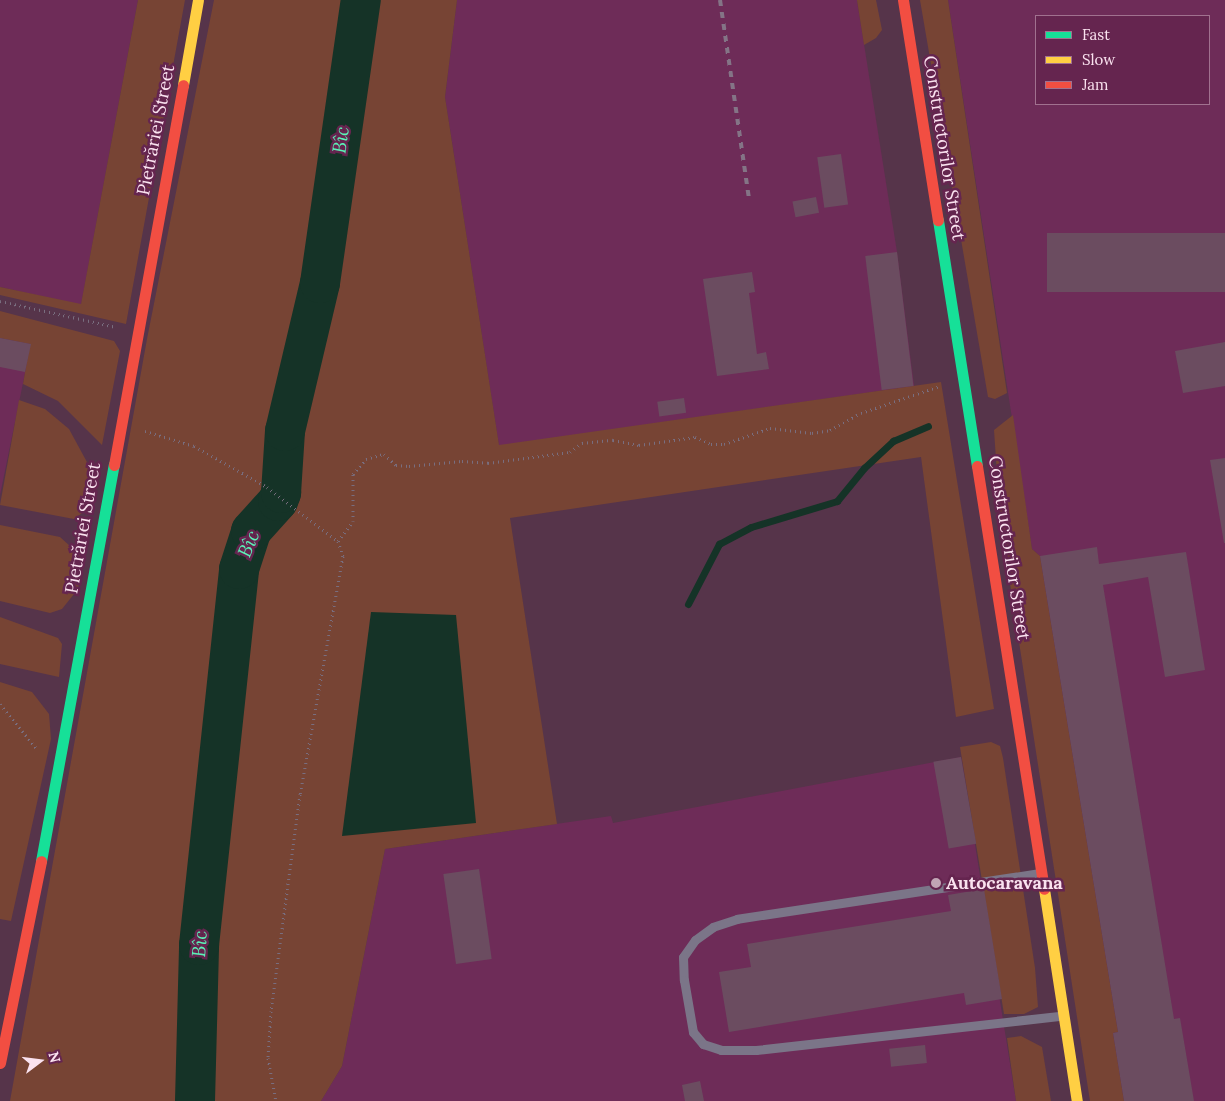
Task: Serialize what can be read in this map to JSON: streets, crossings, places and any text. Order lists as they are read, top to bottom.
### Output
{
  "streets": {
    "street": ["Pietrăriei Street", "Constructorilor Street"]
  },
  "water": ["Bîc"],
  "places": ["Autocaravana"],
  "legend": ["Fast", "Slow", "Jam"],
  "north": "right"
}
